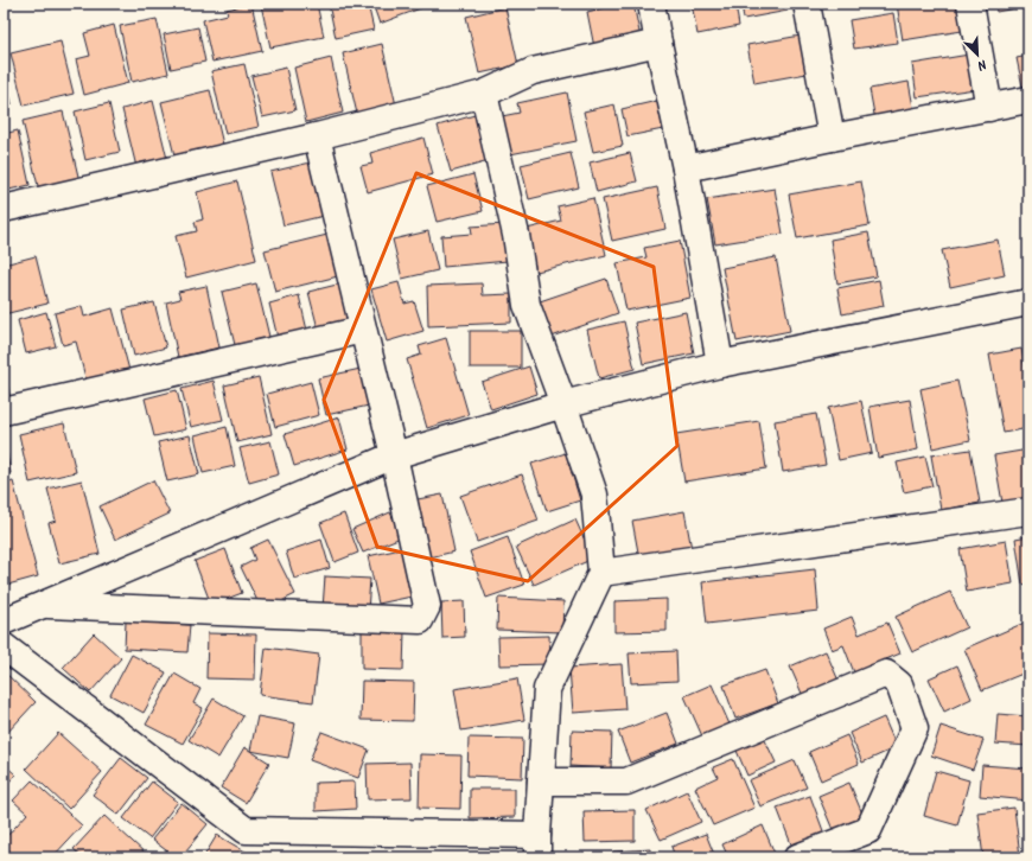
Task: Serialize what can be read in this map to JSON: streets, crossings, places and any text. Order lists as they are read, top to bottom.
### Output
{
  "north": "bottom right"
}
